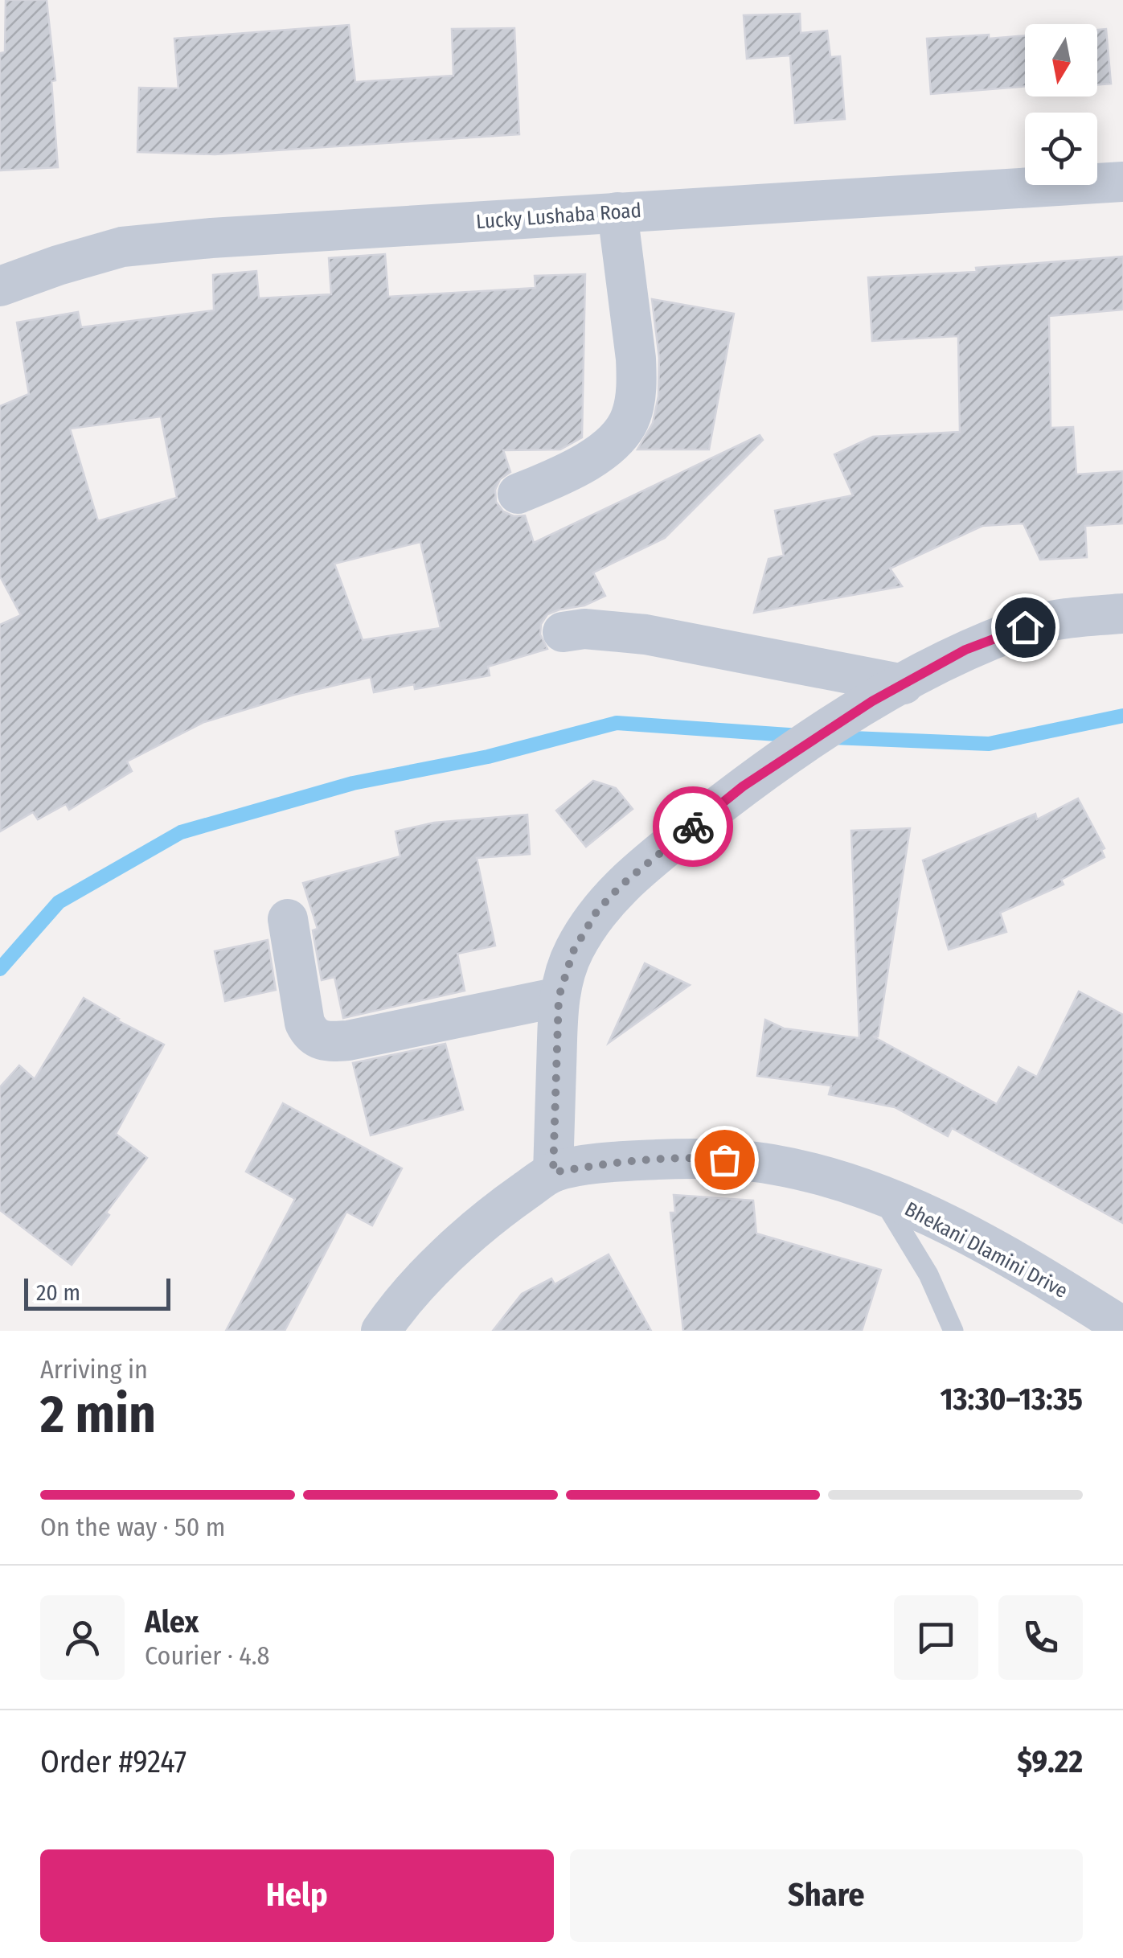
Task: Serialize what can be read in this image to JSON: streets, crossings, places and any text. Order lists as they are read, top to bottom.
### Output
{
  "streets": {
    "street": ["Lucky Lushaba Road", "Bhekani Dlamini Drive"]
  },
  "scale_bar": "20 m",
  "north": "bottom",
  "page": {
    "scale": "20 m",
    "heading": ["2 min", "Arriving in", "13:30–13:35"],
    "panel": [
      "Alex",
      "Courier · 4.8",
      "Order #9247",
      "$9.22"
    ],
    "bar": "On the way · 50 m",
    "buttons": ["Help", "Share"]
  }
}
